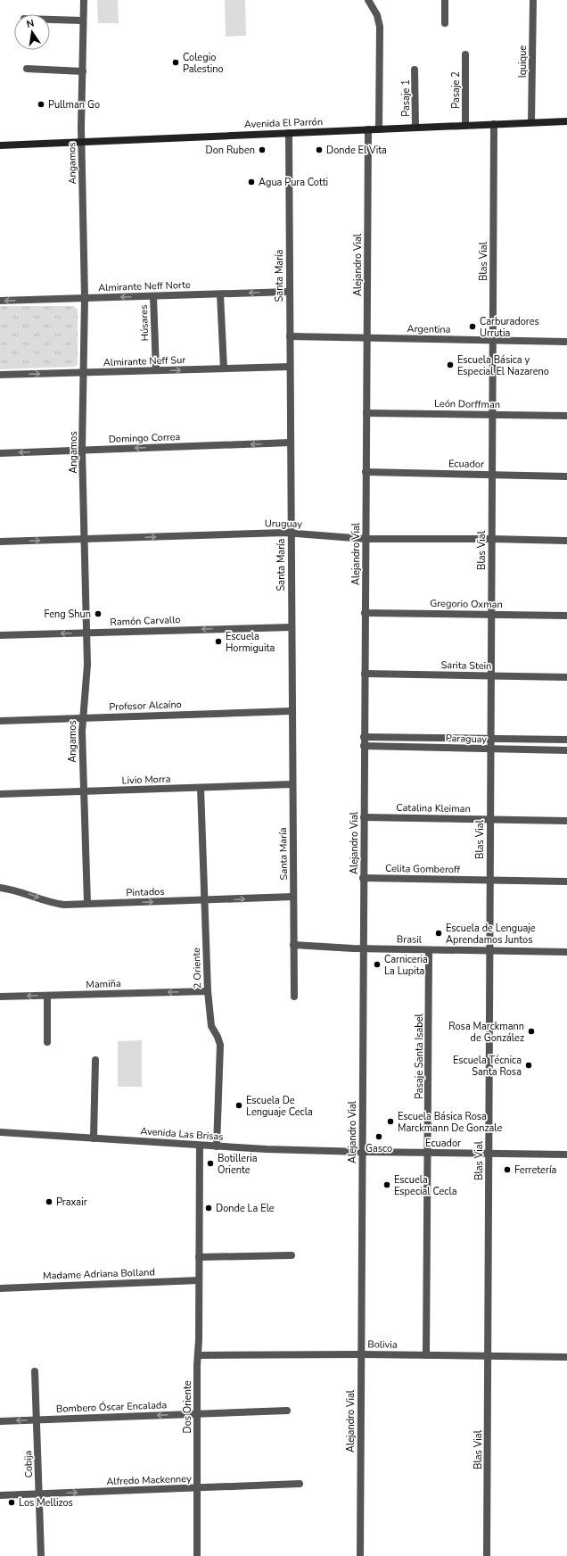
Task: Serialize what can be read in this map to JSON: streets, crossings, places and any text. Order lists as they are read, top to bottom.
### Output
{
  "streets": {
    "main road": ["Avenida El Parrón"],
    "street": [
      "Iquique",
      "Pasaje 2",
      "Pasaje 1",
      "Angamos",
      "Blas Vial",
      "Alejandro Vial",
      "Santa María",
      "Almirante Neff Norte",
      "Húsares",
      "Argentina",
      "Almirante Neff Sur",
      "León Dorffman",
      "Domingo Correa",
      "Ecuador",
      "Uruguay",
      "Gregorio Oxman",
      "Ramón Carvallo",
      "Sarita Stein",
      "Profesor Alcaíno",
      "Paraguay",
      "Livio Morra",
      "Catalina Kleiman",
      "Celita Gomberoff",
      "Pintados",
      "Brasil",
      "2 Oriente",
      "Mamiña",
      "Pasaje Santa Isabel",
      "Avenida Las Brisas",
      "Madame Adriana Bolland",
      "Bolivia",
      "Bombero Óscar Encalada",
      "Dos Oriente",
      "Cobija",
      "Alfredo Mackenney"
    ]
  },
  "crossings": [
    ["Iquique", "Avenida El Parrón"],
    ["Pasaje 2", "Avenida El Parrón"],
    ["Pasaje 1", "Avenida El Parrón"],
    ["Avenida El Parrón", "Angamos"],
    ["Avenida El Parrón", "Blas Vial"],
    ["Avenida El Parrón", "Alejandro Vial"],
    ["Avenida El Parrón", "Santa María"],
    ["Angamos", "Almirante Neff Norte"],
    ["Angamos", "Almirante Neff Sur"],
    ["Angamos", "Domingo Correa"],
    ["Angamos", "Uruguay"],
    ["Angamos", "Ramón Carvallo"],
    ["Angamos", "Profesor Alcaíno"],
    ["Angamos", "Livio Morra"],
    ["Angamos", "Pintados"],
    ["Blas Vial", "Argentina"],
    ["Blas Vial", "León Dorffman"],
    ["Blas Vial", "Ecuador"],
    ["Blas Vial", "Uruguay"],
    ["Blas Vial", "Gregorio Oxman"],
    ["Blas Vial", "Sarita Stein"],
    ["Blas Vial", "Paraguay"],
    ["Blas Vial", "Catalina Kleiman"],
    ["Blas Vial", "Celita Gomberoff"],
    ["Blas Vial", "Brasil"],
    ["Blas Vial", "Bolivia"],
    ["Alejandro Vial", "Argentina"],
    ["Alejandro Vial", "León Dorffman"],
    ["Alejandro Vial", "Ecuador"],
    ["Alejandro Vial", "Uruguay"],
    ["Alejandro Vial", "Gregorio Oxman"],
    ["Alejandro Vial", "Sarita Stein"],
    ["Alejandro Vial", "Paraguay"],
    ["Alejandro Vial", "Catalina Kleiman"],
    ["Alejandro Vial", "Celita Gomberoff"],
    ["Alejandro Vial", "Brasil"],
    ["Alejandro Vial", "Avenida Las Brisas"],
    ["Alejandro Vial", "Bolivia"],
    ["Santa María", "Almirante Neff Norte"],
    ["Santa María", "Argentina"],
    ["Santa María", "Almirante Neff Sur"],
    ["Santa María", "Domingo Correa"],
    ["Santa María", "Uruguay"],
    ["Santa María", "Ramón Carvallo"],
    ["Santa María", "Profesor Alcaíno"],
    ["Santa María", "Livio Morra"],
    ["Santa María", "Pintados"],
    ["Santa María", "Brasil"],
    ["Almirante Neff Norte", "Húsares"],
    ["Húsares", "Almirante Neff Sur"],
    ["Ecuador", "Pasaje Santa Isabel"],
    ["Ecuador", "Avenida Las Brisas"],
    ["Livio Morra", "2 Oriente"],
    ["Pintados", "2 Oriente"],
    ["Brasil", "Pasaje Santa Isabel"],
    ["2 Oriente", "Mamiña"],
    ["2 Oriente", "Avenida Las Brisas"],
    ["Pasaje Santa Isabel", "Bolivia"],
    ["Avenida Las Brisas", "Dos Oriente"],
    ["Madame Adriana Bolland", "Dos Oriente"],
    ["Bolivia", "Dos Oriente"],
    ["Bombero Óscar Encalada", "Dos Oriente"],
    ["Bombero Óscar Encalada", "Cobija"],
    ["Dos Oriente", "Alfredo Mackenney"],
    ["Cobija", "Alfredo Mackenney"]
  ],
  "one_way": [
    "Almirante Neff Norte",
    "Almirante Neff Sur",
    "Domingo Correa",
    "Uruguay",
    "Ramón Carvallo",
    "Pintados",
    "Mamiña",
    "Bombero Óscar Encalada",
    "Alfredo Mackenney"
  ],
  "places": [
    "Colegio Palestino",
    "Pullman Go",
    "Don Ruben",
    "Donde El Vita",
    "Agua Pura Cotti",
    "Carburadores Urrutia",
    "Escuela Básica y Especial El Nazareno",
    "Feng Shun",
    "Escuela Hormiguita",
    "Escuela de Lenguaje Aprendamos Juntos",
    "Carniceria La Lupita",
    "Rosa Marckmann de González",
    "Escuela Técnica Santa Rosa",
    "Escuela De Lenguaje Cecla",
    "Escuela Básica Rosa Marckmann De Gonzale",
    "Gasco",
    "Botilleria Oriente",
    "Ferretería",
    "Escuela Especial Cecla",
    "Praxair",
    "Donde La Ele",
    "Los Mellizos"
  ],
  "north": "top"
}
